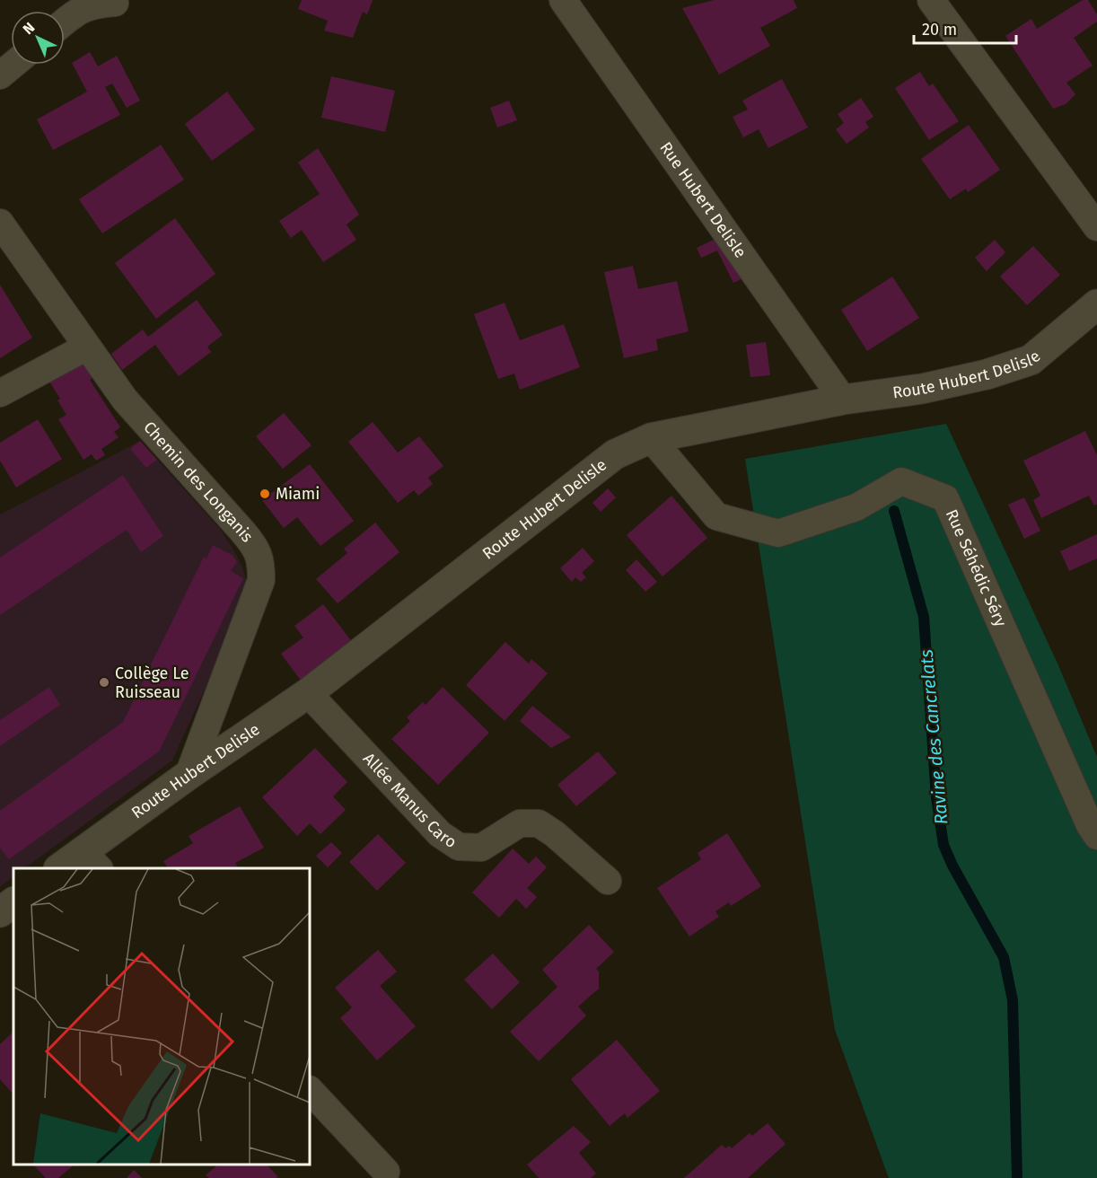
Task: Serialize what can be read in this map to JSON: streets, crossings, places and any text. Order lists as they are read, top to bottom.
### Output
{
  "streets": {
    "main road": ["Route Hubert Delisle"],
    "street": [
      "Rue Hubert Delisle",
      "Chemin des Longanis",
      "Rue Séhédic Séry",
      "Allée Manus Caro"
    ]
  },
  "crossings": [
    ["Rue Hubert Delisle", "Route Hubert Delisle"],
    ["Route Hubert Delisle", "Chemin des Longanis"],
    ["Route Hubert Delisle", "Rue Séhédic Séry"],
    ["Route Hubert Delisle", "Allée Manus Caro"]
  ],
  "water": ["Ravine des Cancrelats"],
  "places": ["Miami", "Collège Le Ruisseau"],
  "scale_bar": "20 m",
  "north": "top left"
}
